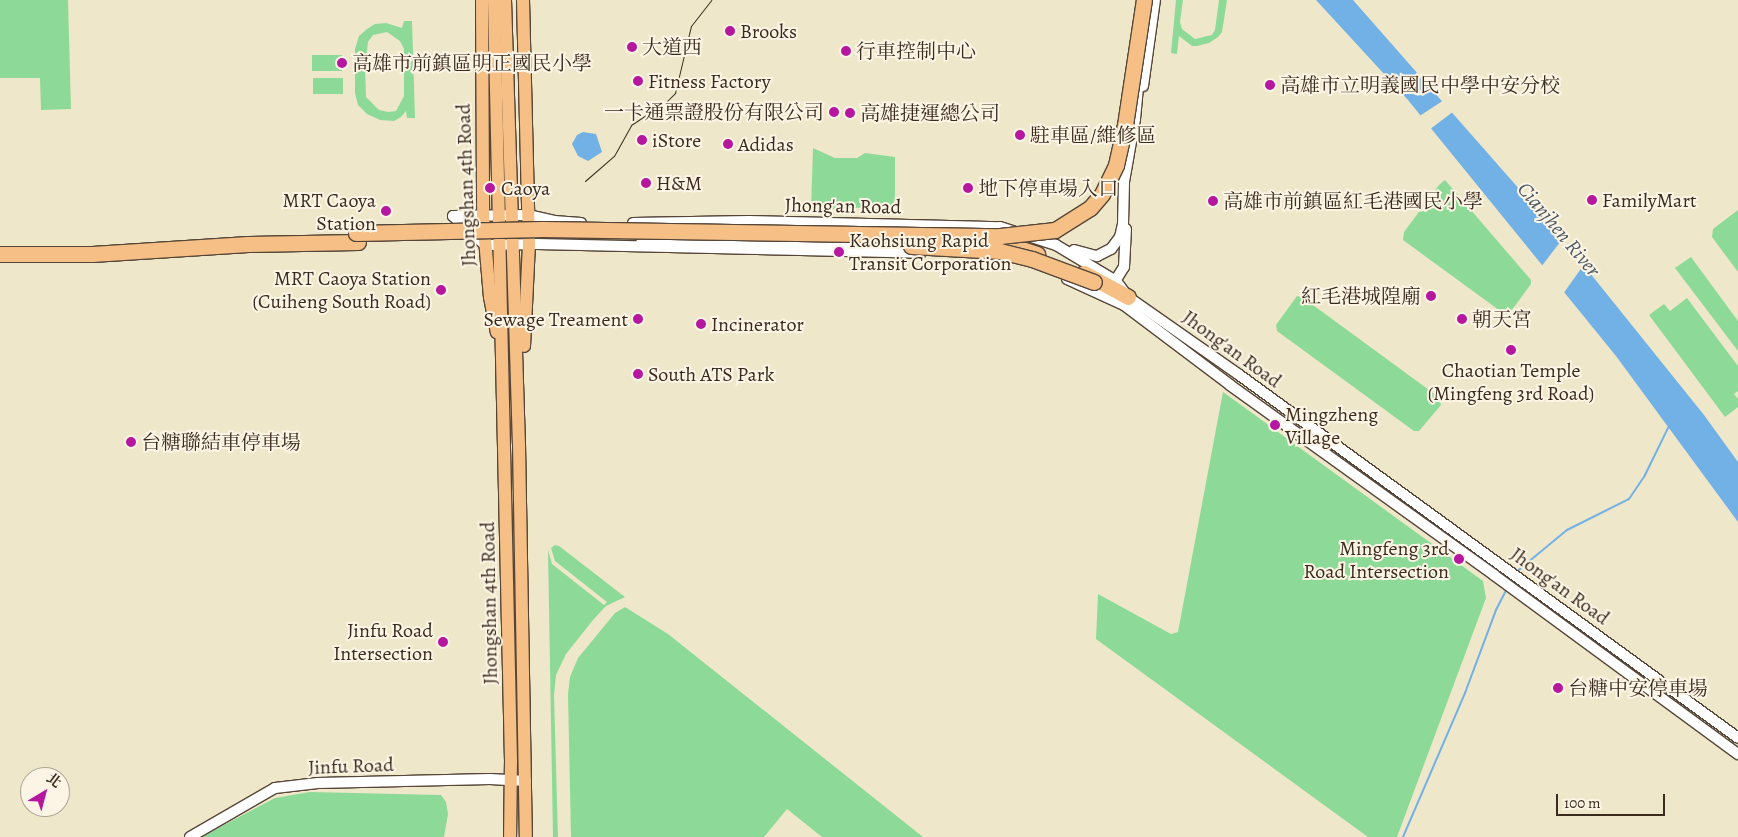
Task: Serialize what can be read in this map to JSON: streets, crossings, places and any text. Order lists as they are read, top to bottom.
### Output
{
  "streets": {
    "main road": ["Jhongshan 4th Road"],
    "street": ["Jhong'an Road", "Jinfu Road"]
  },
  "crossings": [
    ["Jhongshan 4th Road", "Jhong'an Road"],
    ["Jhongshan 4th Road", "Jinfu Road"]
  ],
  "water": ["Cianjhen River"],
  "places": [
    "Brooks",
    "大道西",
    "行車控制中心",
    "高雄市前鎮區明正國民小學",
    "Fitness Factory",
    "高雄市立明義國民中學中安分校",
    "一卡通票證股份有限公司",
    "高雄捷運總公司",
    "駐車區/維修區",
    "iStore",
    "Adidas",
    "H&M",
    "Caoya",
    "地下停車場入口",
    "FamilyMart",
    "高雄市前鎮區紅毛港國民小學",
    "MRT Caoya Station",
    "Kaohsiung Rapid Transit Corporation",
    "MRT Caoya Station (Cuiheng South Road)",
    "紅毛港城隍廟",
    "Sewage Treament",
    "朝天宮",
    "Incinerator",
    "Chaotian Temple (Mingfeng 3rd Road)",
    "South ATS Park",
    "Mingzheng Village",
    "台糖聯結車停車場",
    "Mingfeng 3rd Road Intersection",
    "Jinfu Road Intersection",
    "台糖中安停車場"
  ],
  "scale_bar": "100 m",
  "north": "top right"
}
